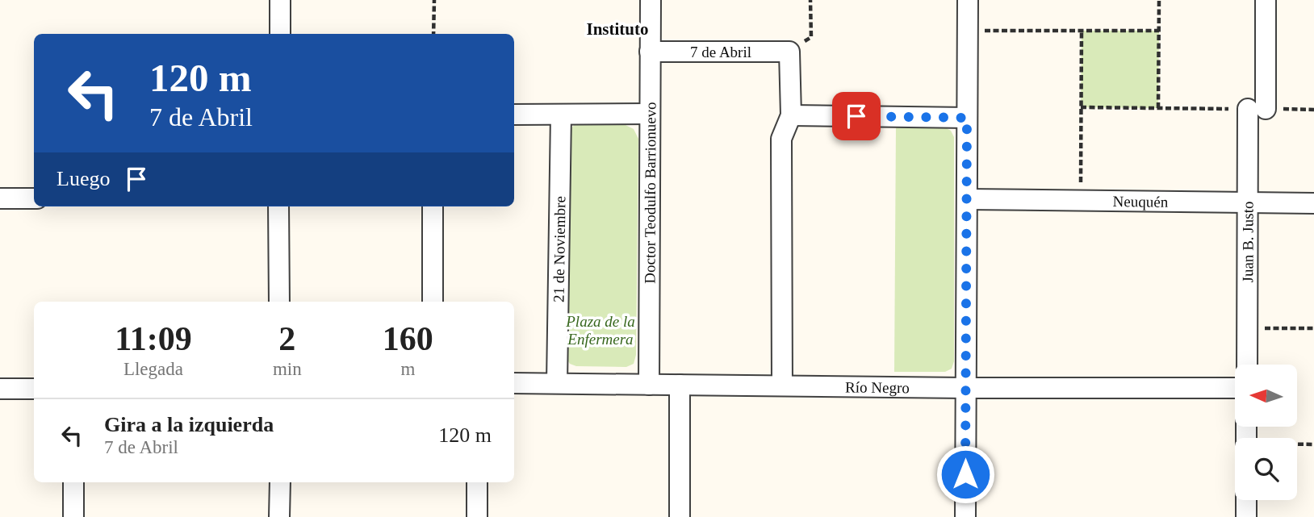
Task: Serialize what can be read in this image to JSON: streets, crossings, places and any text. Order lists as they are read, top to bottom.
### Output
{
  "streets": {
    "street": [
      "7 de Abril",
      "Doctor Teodulfo Barrionuevo",
      "Neuquén",
      "Juan B. Justo",
      "21 de Noviembre",
      "Río Negro"
    ]
  },
  "crossings": [
    ["7 de Abril", "Doctor Teodulfo Barrionuevo"],
    ["Doctor Teodulfo Barrionuevo", "Río Negro"],
    ["Neuquén", "Juan B. Justo"],
    ["21 de Noviembre", "Río Negro"]
  ],
  "districts": ["Instituto"],
  "parks": ["Plaza de la Enfermera"],
  "north": "left",
  "page": {
    "turn": ["120 m", "7 de Abril"],
    "then": "Luego",
    "eta": [
      "11:09",
      "Llegada",
      "2",
      "min",
      "160",
      "m"
    ],
    "list": [
      {
        "name": "Gira a la izquierda",
        "note": "7 de Abril",
        "value": "120 m"
      }
    ]
  }
}
